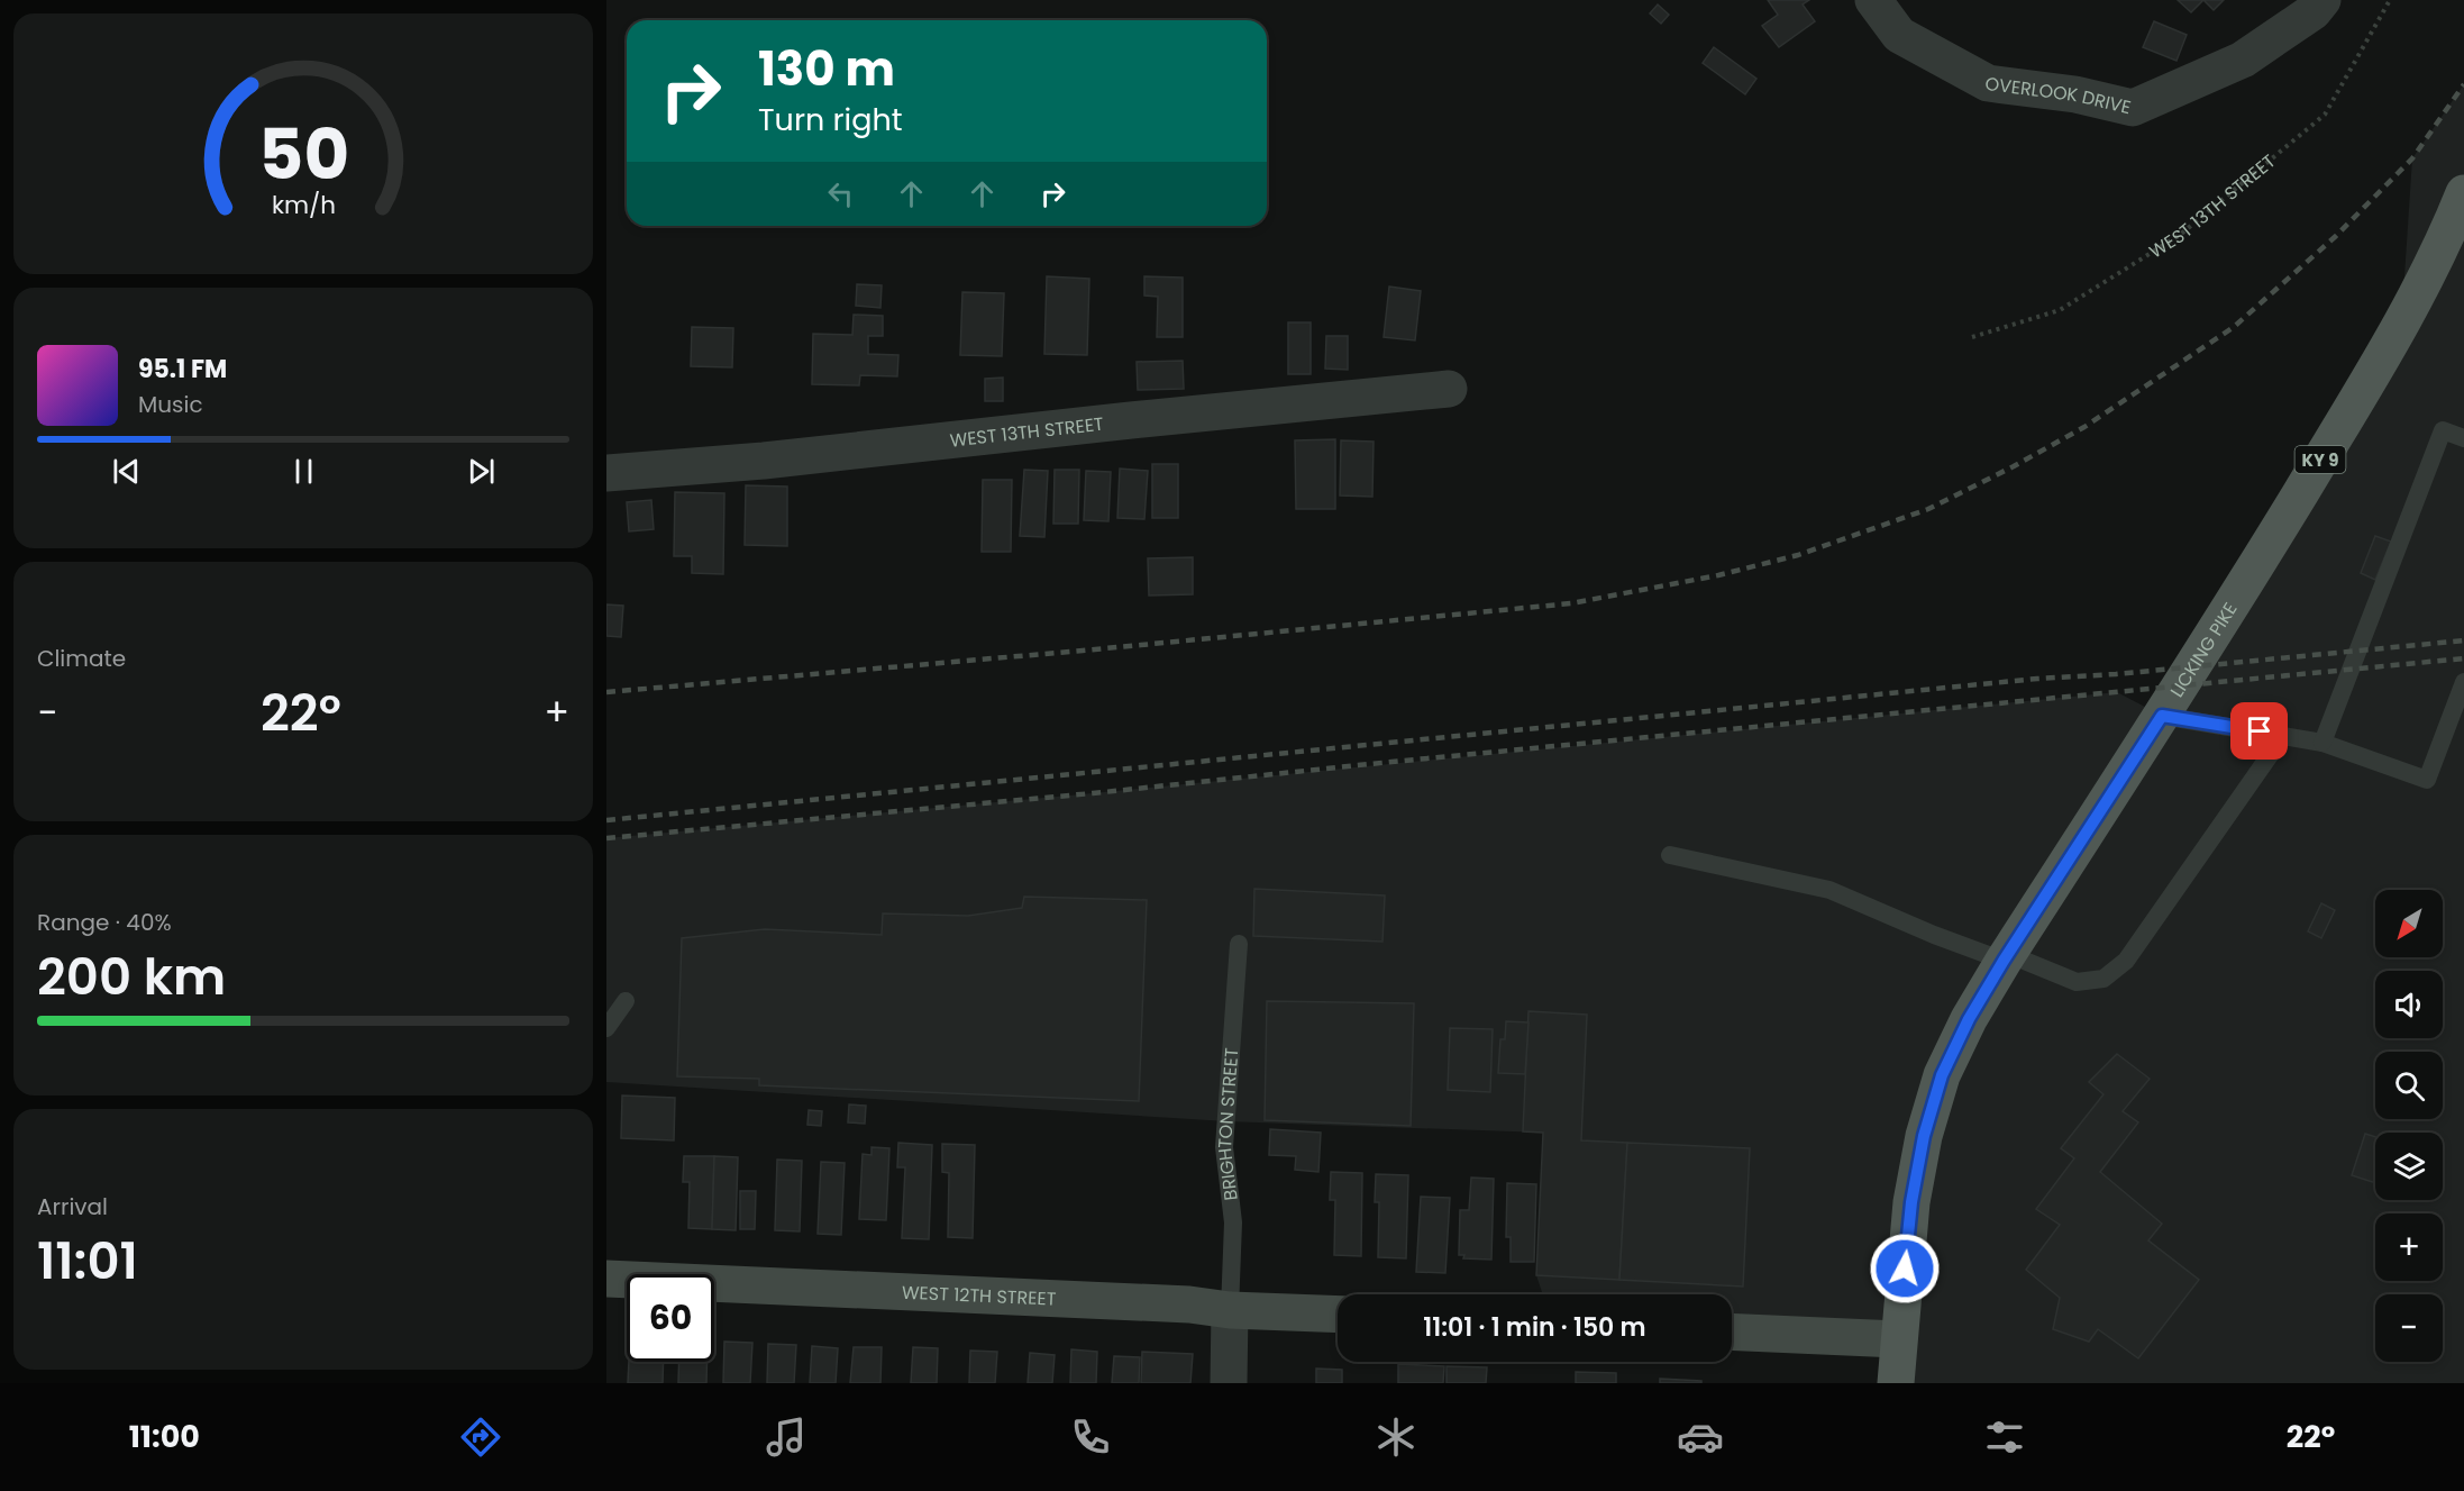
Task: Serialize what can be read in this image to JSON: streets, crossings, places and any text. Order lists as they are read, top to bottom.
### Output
{
  "streets": {
    "main road": ["KY 9", "LICKING PIKE"],
    "street": [
      "OVERLOOK DRIVE",
      "WEST 13TH STREET",
      "BRIGHTON STREET",
      "WEST 12TH STREET"
    ]
  },
  "crossings": [
    ["KY 9", "LICKING PIKE"],
    ["BRIGHTON STREET", "WEST 12TH STREET"]
  ],
  "north": "bottom left",
  "page": {
    "turn": ["130 m", "Turn right"],
    "song": ["95.1 FM", "Music"],
    "tile": [
      "Climate",
      ["Range · 40%", "200 km"],
      ["Arrival", "11:01"]
    ],
    "heat": ["−", "22°", "+"],
    "map_buttons": ["+", "−"],
    "limit": "60",
    "trip": "11:01 · 1 min · 150 m",
    "tabs": ["11:00", "22°"],
    "gauge": ["50", "km/h"]
  }
}
